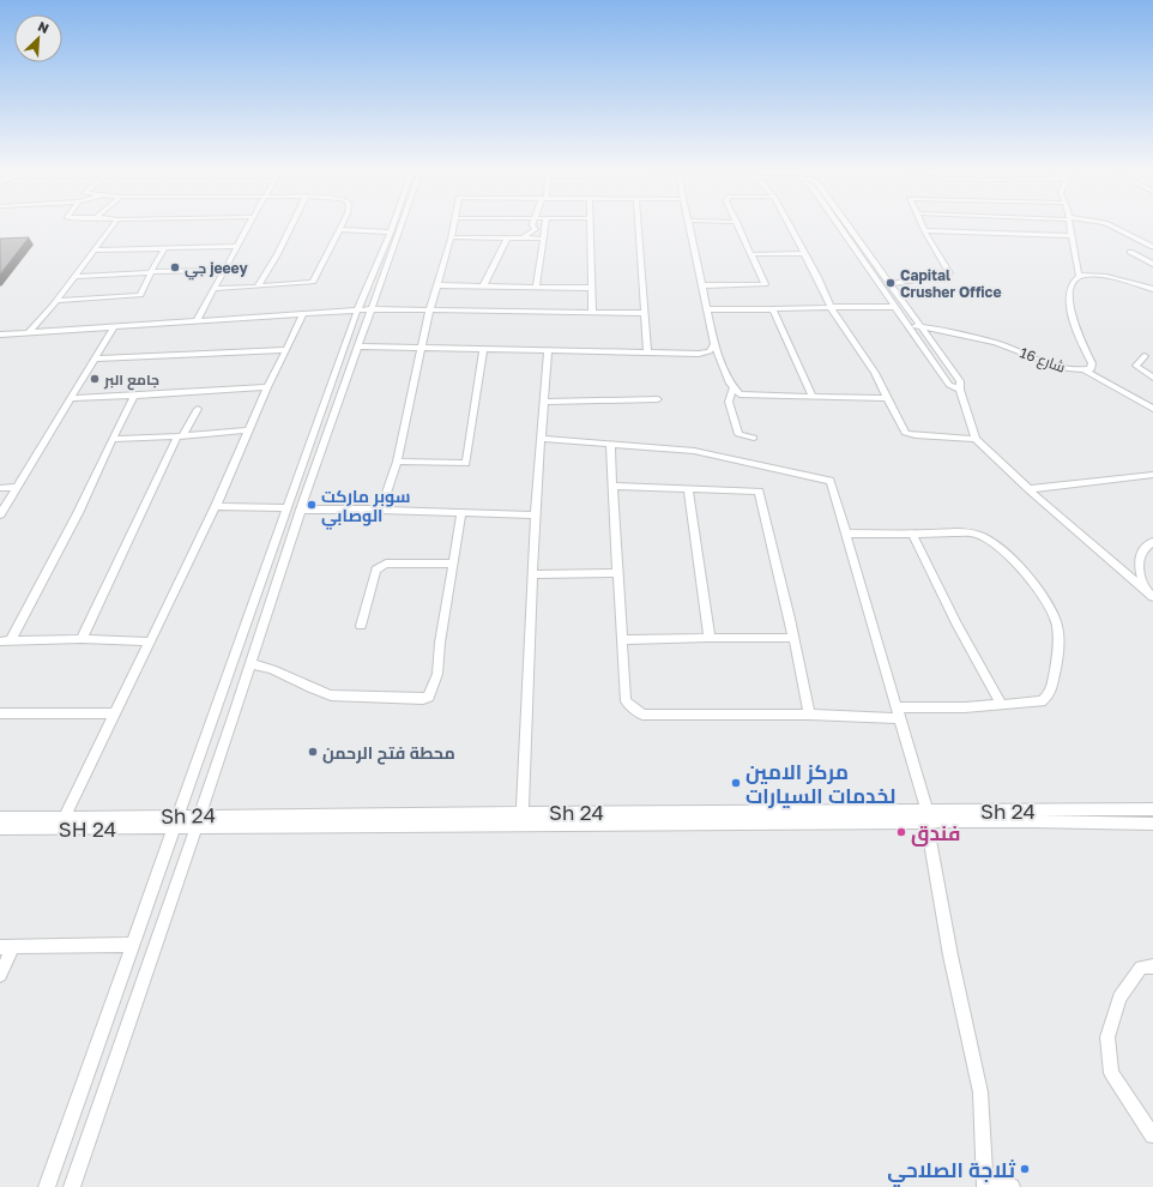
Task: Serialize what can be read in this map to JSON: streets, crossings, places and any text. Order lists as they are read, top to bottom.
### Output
{
  "streets": {
    "street": ["شارع 16", "Sh 24", "SH 24"]
  },
  "crossings": [
    ["Sh 24", "SH 24"]
  ],
  "places": [
    "جي jeeey",
    "Capital Crusher Office",
    "جامع البر",
    "سوبر ماركت الوصابي",
    "محطة فتح الرحمن",
    "مركز الامين لخدمات السيارات",
    "فندق",
    "ثلاجة الصلاحي"
  ],
  "north": "top right"
}
